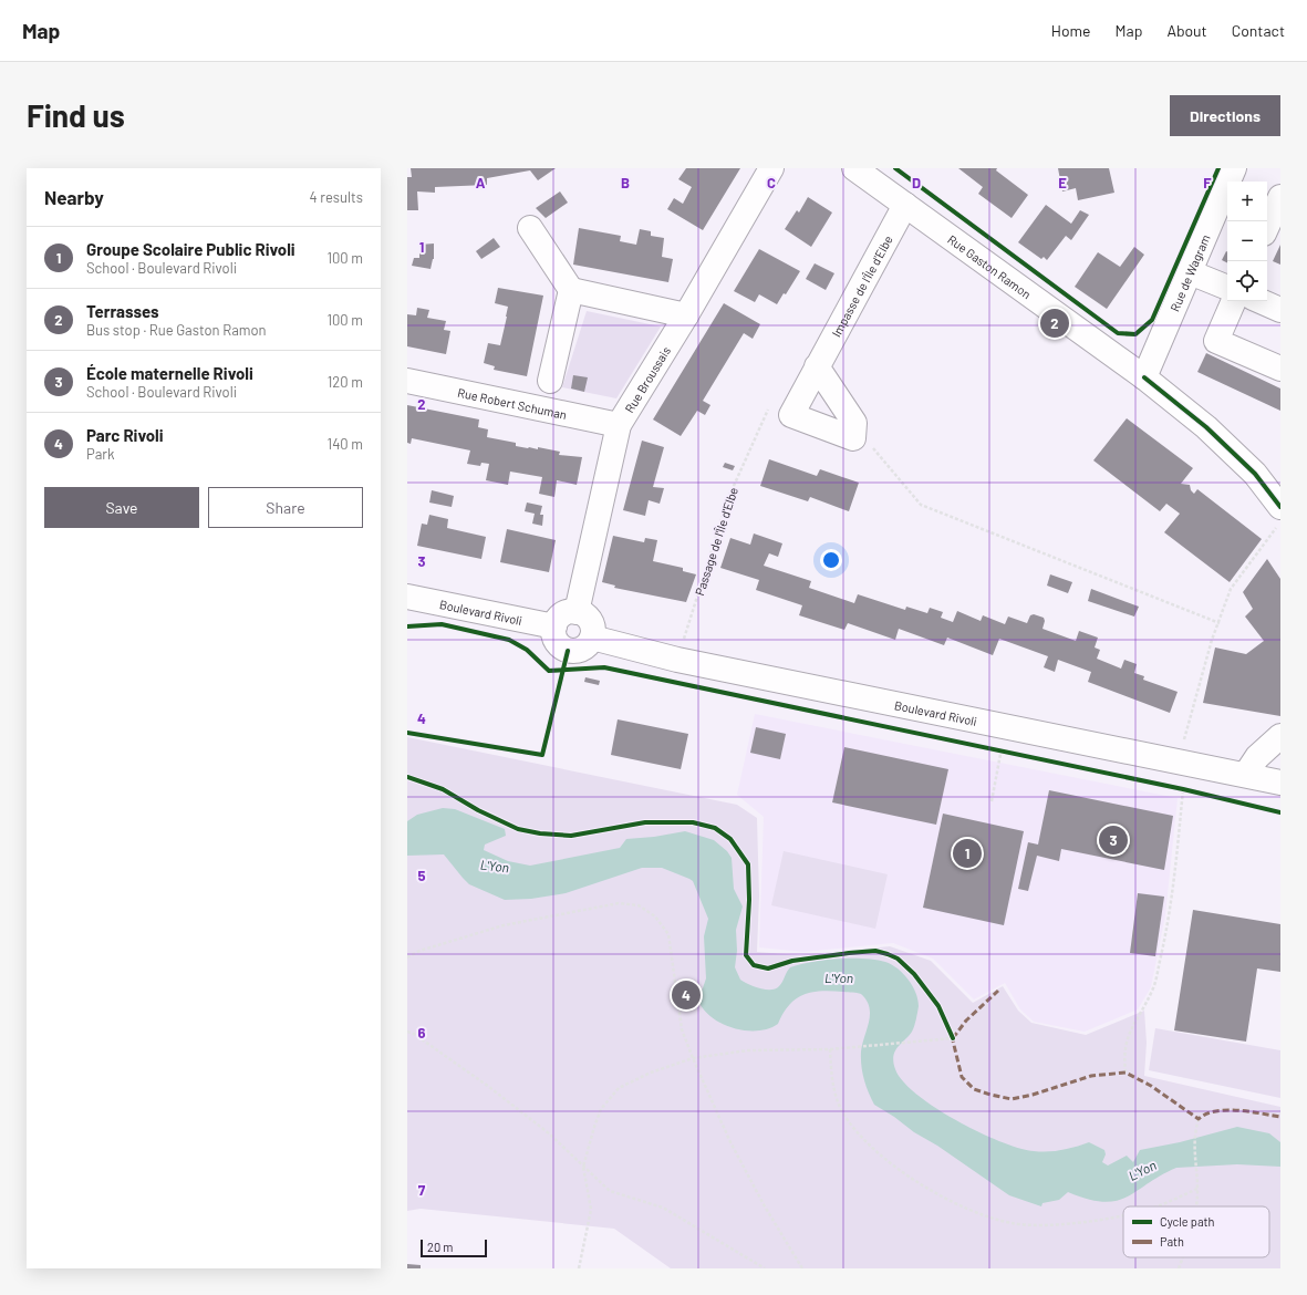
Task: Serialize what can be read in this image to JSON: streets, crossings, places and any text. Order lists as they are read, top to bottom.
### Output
{
  "streets": {
    "street": [
      "Rue Gaston Ramon",
      "Rue de Wagram",
      "Impasse de l'Île d'Elbe",
      "Rue Broussais",
      "Rue Robert Schuman",
      "Boulevard Rivoli"
    ],
    "path": ["Passage de l'Île d'Elbe"]
  },
  "crossings": [
    ["Rue Gaston Ramon", "Rue de Wagram"],
    ["Rue Gaston Ramon", "Impasse de l'Île d'Elbe"],
    ["Rue Broussais", "Rue Robert Schuman"],
    ["Rue Broussais", "Boulevard Rivoli"],
    ["Passage de l'Île d'Elbe", "Boulevard Rivoli"]
  ],
  "water": ["L'Yon"],
  "legend": ["Cycle path", "Path"],
  "scale_bar": "20 m",
  "page": {
    "header": "Map",
    "nav": [
      "Home",
      "Map",
      "About",
      "Contact"
    ],
    "buttons": [
      "Directions",
      ["Save", "Share"]
    ],
    "title": "Find us",
    "heading": ["Nearby", "4 results"],
    "map_buttons": ["+", "−"],
    "list": [
      {
        "mark": "1",
        "name": "Groupe Scolaire Public Rivoli",
        "note": "School · Boulevard Rivoli",
        "value": "100 m"
      },
      {
        "mark": "2",
        "name": "Terrasses",
        "note": "Bus stop · Rue Gaston Ramon",
        "value": "100 m"
      },
      {
        "mark": "3",
        "name": "École maternelle Rivoli",
        "note": "School · Boulevard Rivoli",
        "value": "120 m"
      },
      {
        "mark": "4",
        "name": "Parc Rivoli",
        "note": "Park",
        "value": "140 m"
      }
    ],
    "pins": [
      "2",
      "3",
      "1",
      "4"
    ],
    "scale": "20 m"
  },
  "grid": {
    "columns": [
      "A",
      "B",
      "C",
      "D",
      "E",
      "F"
    ],
    "rows": [
      "1",
      "2",
      "3",
      "4",
      "5",
      "6",
      "7"
    ]
  }
}
